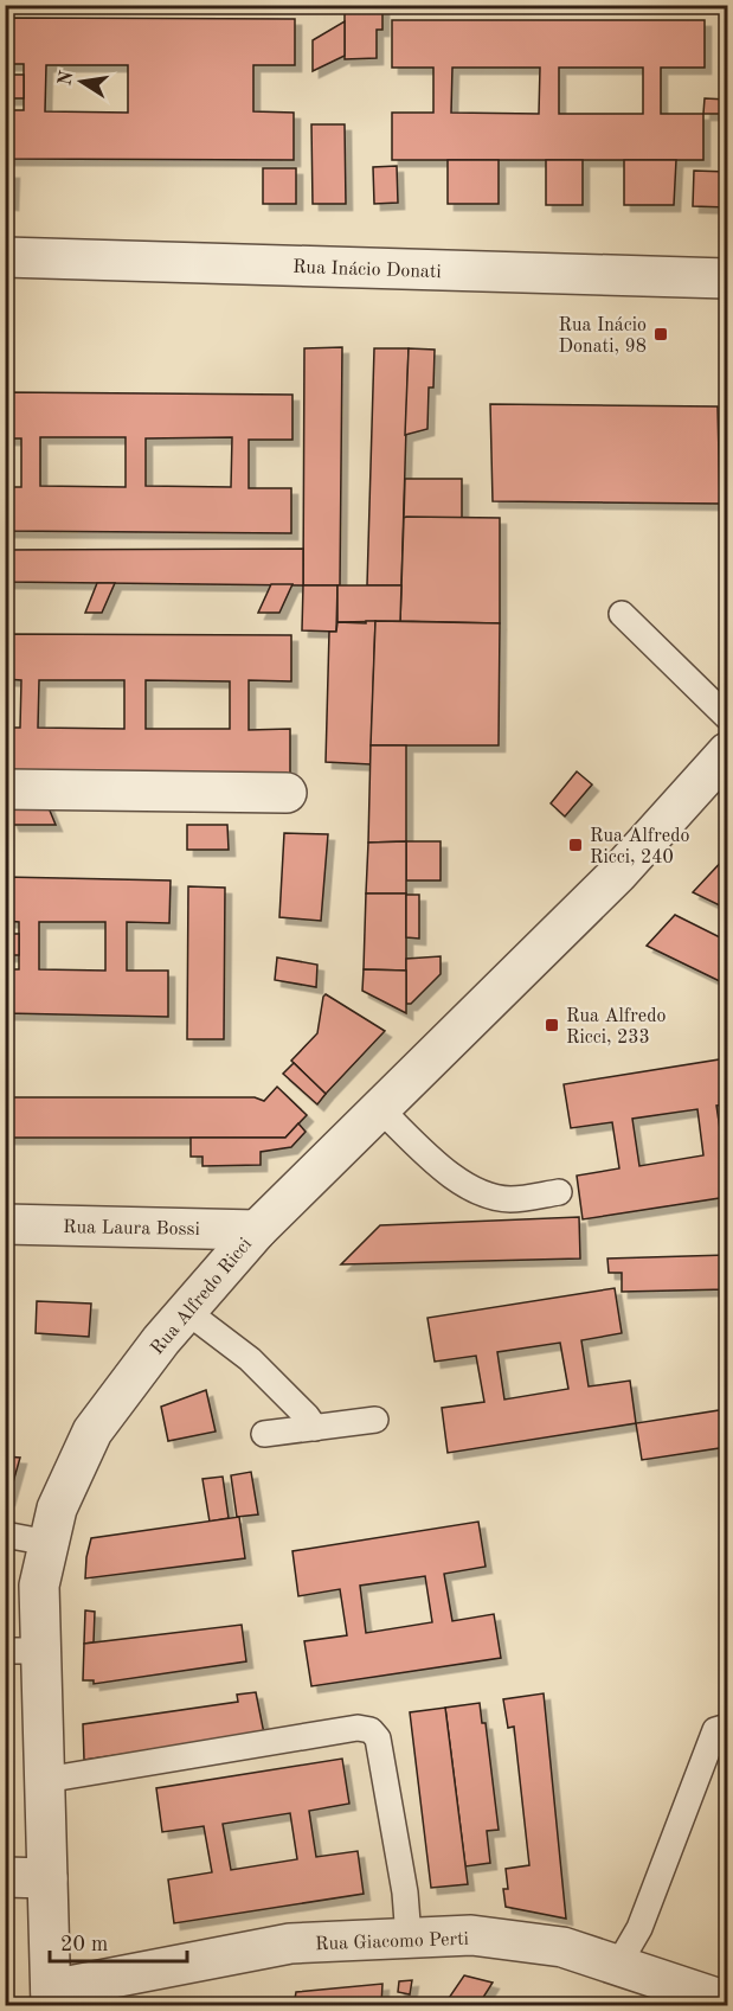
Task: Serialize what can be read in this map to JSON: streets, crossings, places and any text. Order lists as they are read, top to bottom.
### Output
{
  "streets": {
    "street": [
      "Rua Inácio Donati",
      "Rua Laura Bossi",
      "Rua Alfredo Ricci",
      "Rua Giacomo Perti"
    ]
  },
  "crossings": [
    ["Rua Laura Bossi", "Rua Alfredo Ricci"],
    ["Rua Alfredo Ricci", "Rua Giacomo Perti"]
  ],
  "places": {
    "transit": ["Rua Inácio Donati, 98", "Rua Alfredo Ricci, 240", "Rua Alfredo Ricci, 233"]
  },
  "scale_bar": "20 m",
  "north": "left"
}
